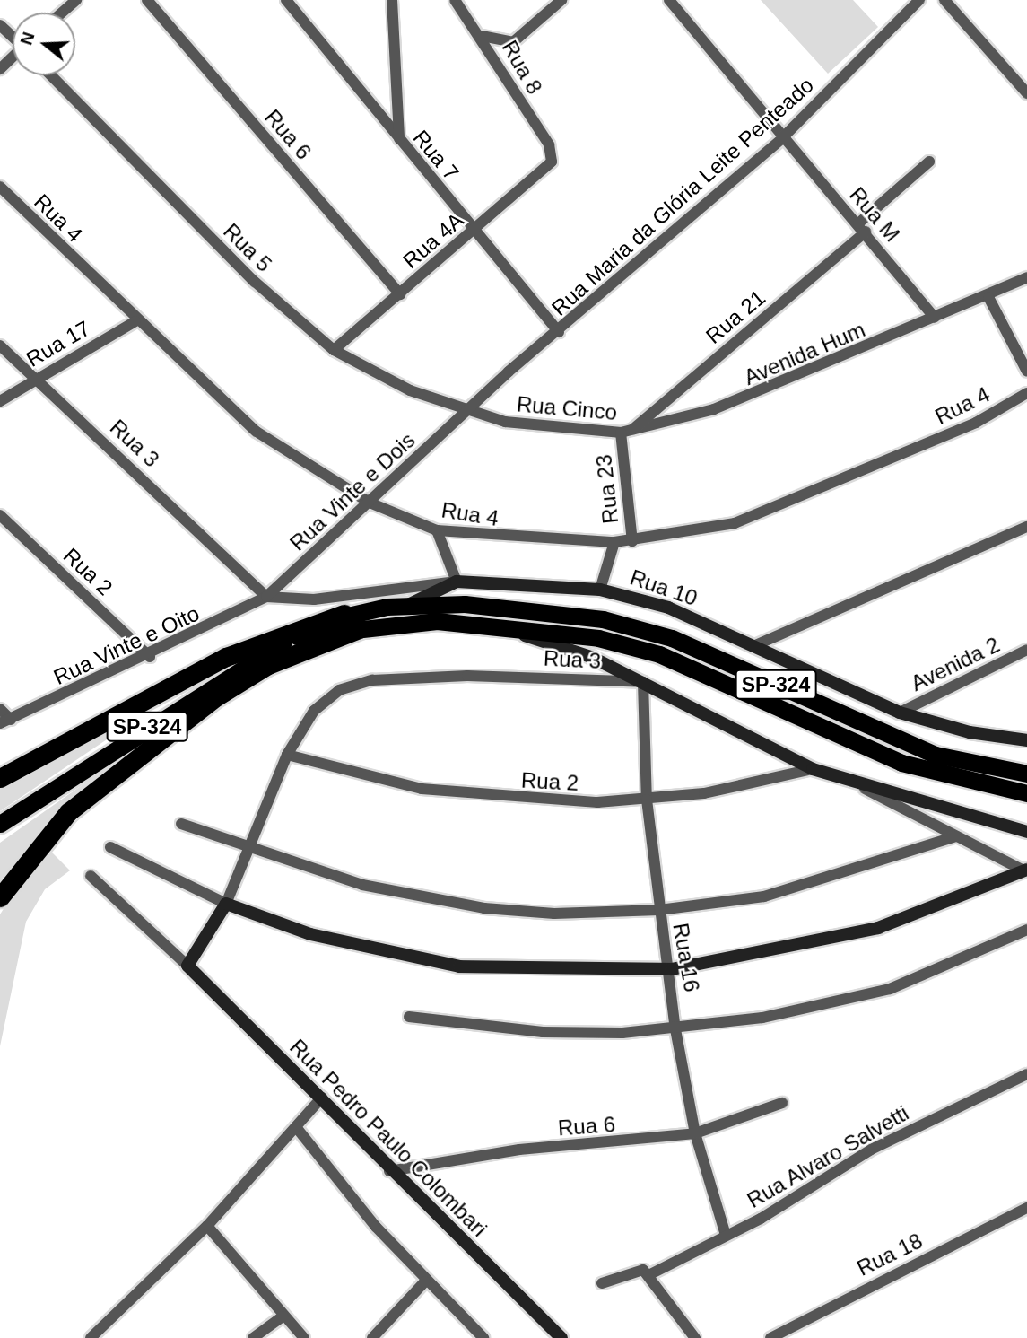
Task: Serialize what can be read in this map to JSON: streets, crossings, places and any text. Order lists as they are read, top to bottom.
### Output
{
  "streets": {
    "highway": ["SP-324"],
    "main road": ["Rua 3", "Rua 10", "Rua Pedro Paulo Colombari"],
    "street": [
      "Rua 8",
      "Rua 6",
      "Rua 7",
      "Rua Maria da Glória Leite Penteado",
      "Rua M",
      "Rua 4",
      "Rua 4A",
      "Rua 5",
      "Rua 21",
      "Rua 17",
      "Avenida Hum",
      "Rua Cinco",
      "Rua 23",
      "Rua Vinte e Dois",
      "Rua 2",
      "Rua Vinte e Oito",
      "Avenida 2",
      "Rua 16",
      "Rua Alvaro Salvetti",
      "Rua 18"
    ]
  },
  "crossings": [
    ["Rua 8", "Rua 4A"],
    ["Rua 6", "Rua 4A"],
    ["Rua 6", "Rua 16"],
    ["Rua 6", "Rua Pedro Paulo Colombari"],
    ["Rua 7", "Rua Maria da Glória Leite Penteado"],
    ["Rua 7", "Rua 4A"],
    ["Rua Maria da Glória Leite Penteado", "Rua M"],
    ["Rua Maria da Glória Leite Penteado", "Rua 5"],
    ["Rua Maria da Glória Leite Penteado", "Rua Cinco"],
    ["Rua Maria da Glória Leite Penteado", "Rua Vinte e Dois"],
    ["Rua M", "Rua 21"],
    ["Rua M", "Avenida Hum"],
    ["Rua 4", "Rua 17"],
    ["Rua 4", "Rua 23"],
    ["Rua 4", "Rua Vinte e Dois"],
    ["Rua 4A", "Rua 5"],
    ["Rua 5", "Rua Cinco"],
    ["Rua 5", "Rua Vinte e Dois"],
    ["Rua 21", "Avenida Hum"],
    ["Rua 21", "Rua Cinco"],
    ["Rua 21", "Rua 23"],
    ["Rua 17", "Rua 3"],
    ["Avenida Hum", "Rua Cinco"],
    ["Avenida Hum", "Rua 23"],
    ["Rua Cinco", "Rua 23"],
    ["Rua Cinco", "Rua Vinte e Dois"],
    ["Rua 3", "Rua Vinte e Dois"],
    ["Rua 3", "Rua 2"],
    ["Rua 3", "Rua 10"],
    ["Rua 3", "Rua Vinte e Oito"],
    ["Rua 3", "Rua 16"],
    ["Rua Vinte e Dois", "Rua 10"],
    ["Rua Vinte e Dois", "Rua Vinte e Oito"],
    ["Rua 2", "Rua Vinte e Oito"],
    ["Rua 2", "Rua 16"],
    ["Rua 10", "Rua Vinte e Oito"],
    ["Rua 10", "Avenida 2"],
    ["Rua 16", "Rua Alvaro Salvetti"]
  ],
  "north": "left"
}
